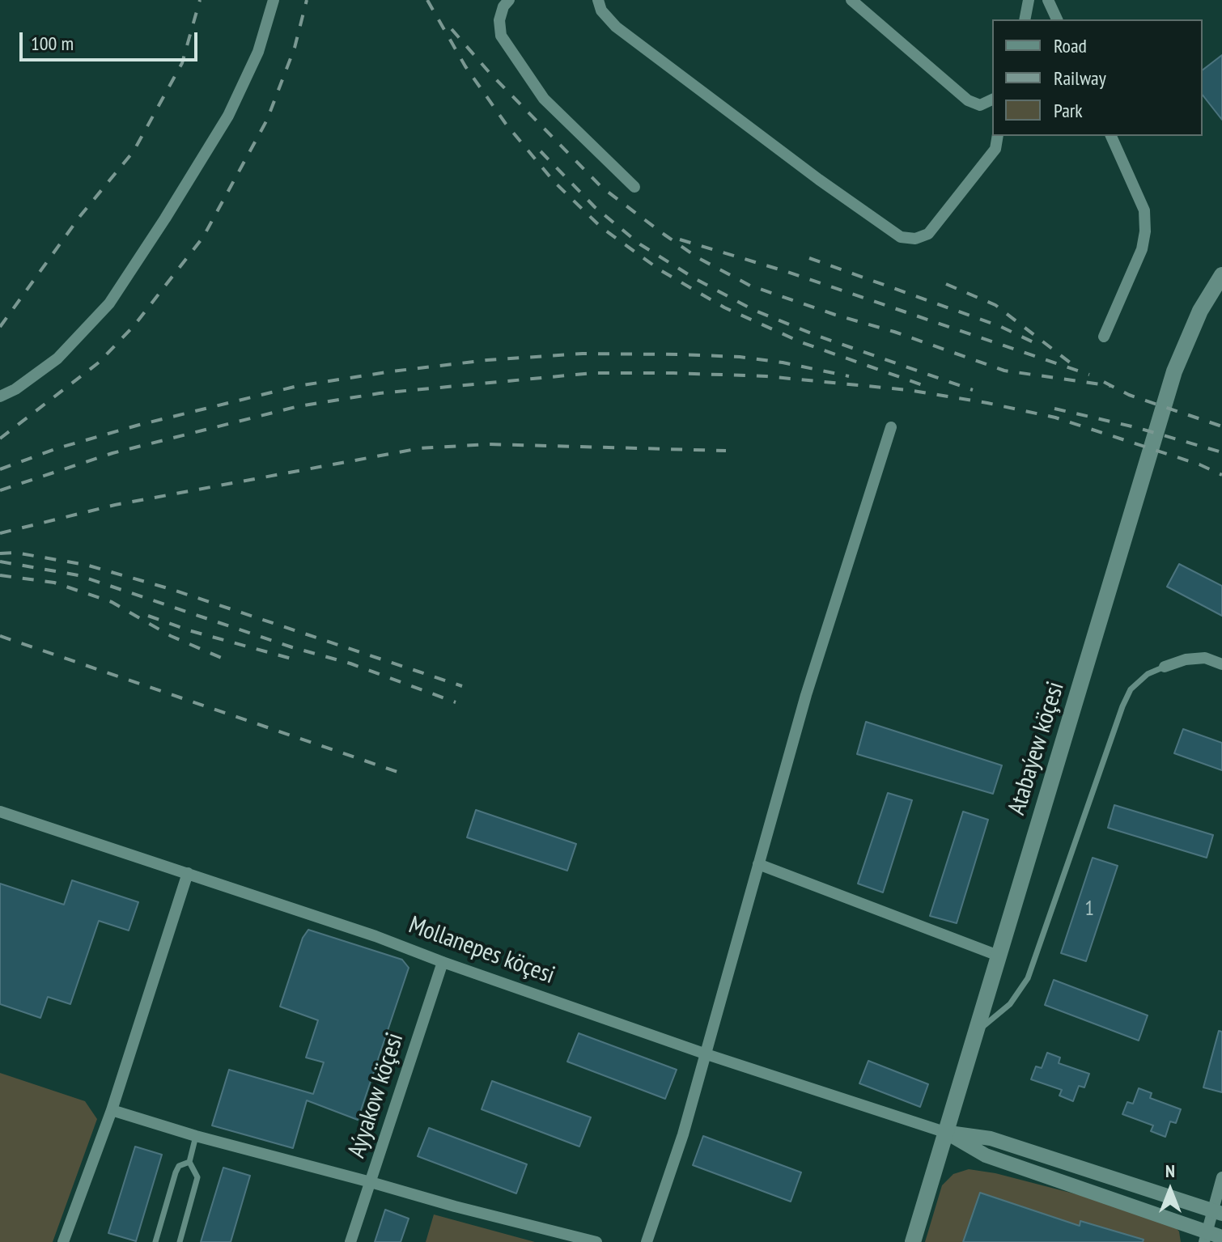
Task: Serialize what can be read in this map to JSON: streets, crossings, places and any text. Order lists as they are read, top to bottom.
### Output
{
  "streets": {
    "main road": ["Atabaýew köçesi"],
    "street": ["Mollanepes köçesi", "Aýyakow köçesi"]
  },
  "crossings": [
    ["Atabaýew köçesi", "Mollanepes köçesi"],
    ["Mollanepes köçesi", "Aýyakow köçesi"]
  ],
  "house_numbers": ["1"],
  "legend": ["Road", "Railway", "Park"],
  "scale_bar": "100 m",
  "north": "top"
}
